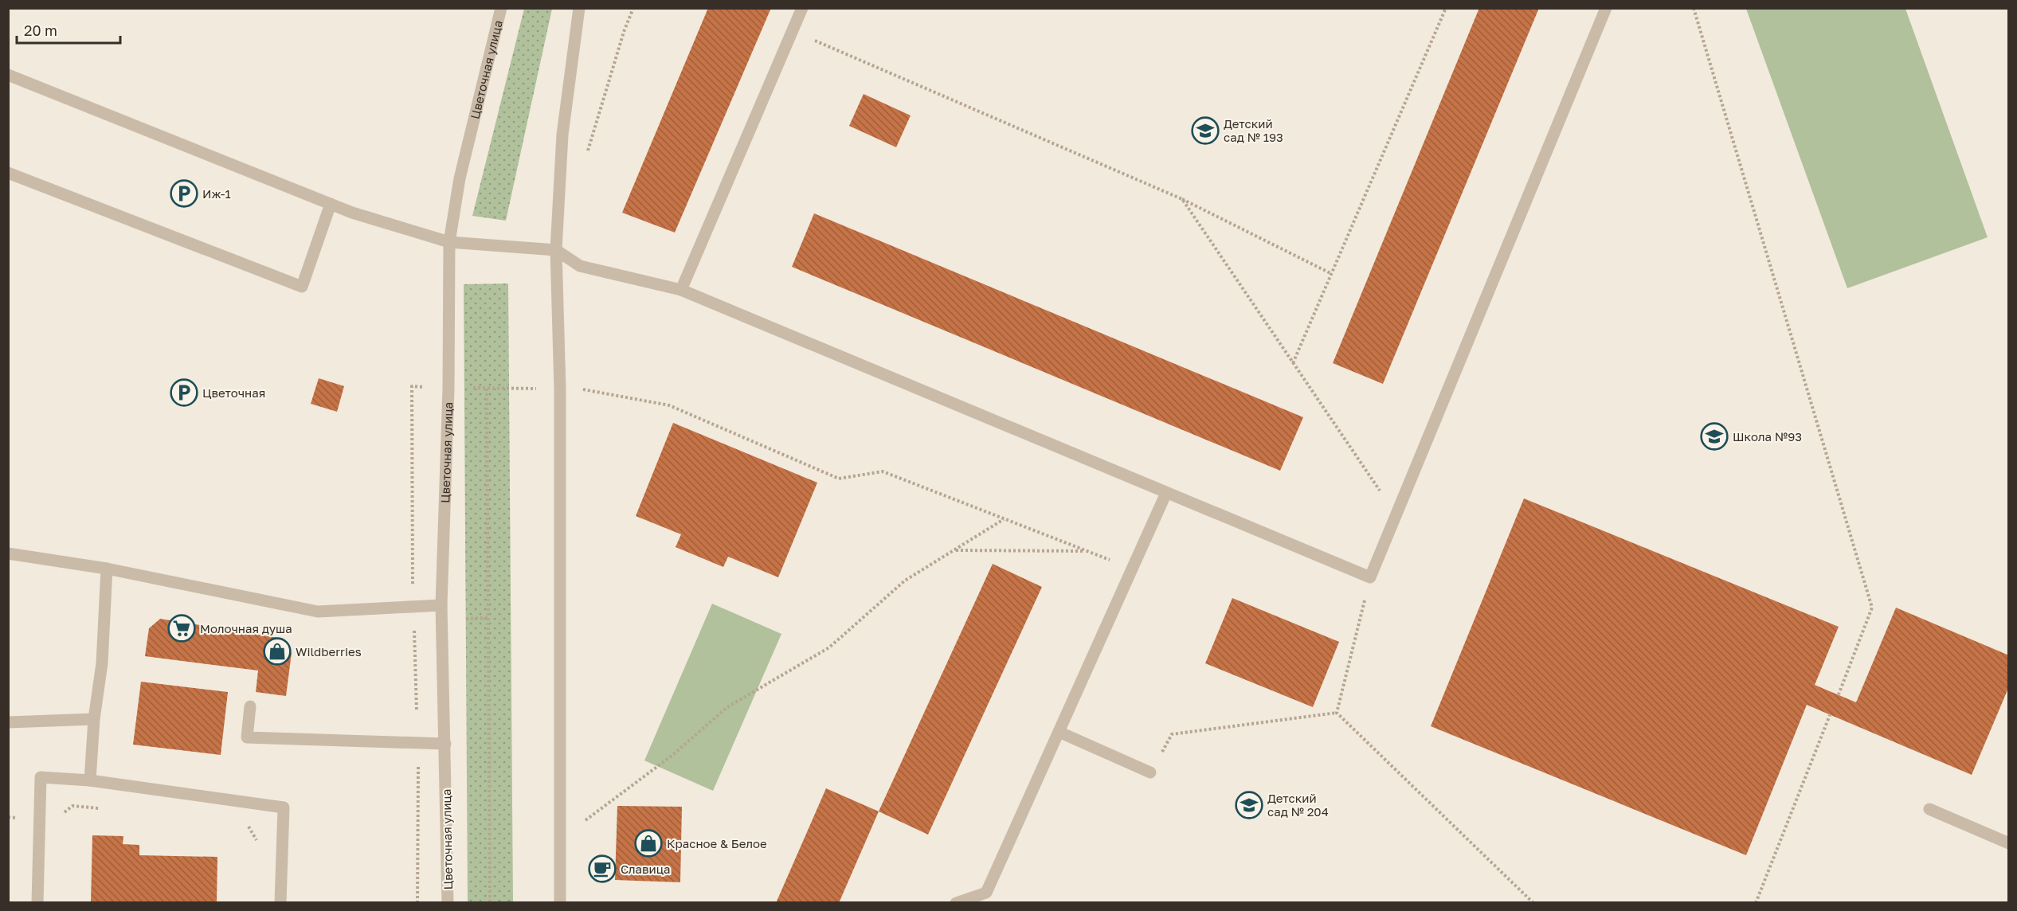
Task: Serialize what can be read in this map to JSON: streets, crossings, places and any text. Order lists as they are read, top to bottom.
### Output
{
  "streets": {
    "street": ["Цветочная улица"]
  },
  "places": {
    "school or university": ["Детский сад № 193", "Школа №93", "Детский сад № 204"],
    "parking": ["Иж-1", "Цветочная"],
    "supermarket": ["Молочная душа"],
    "shop": ["Wildberries", "Красное & Белое"],
    "cafe": ["Славица"]
  },
  "scale_bar": "20 m"
}
